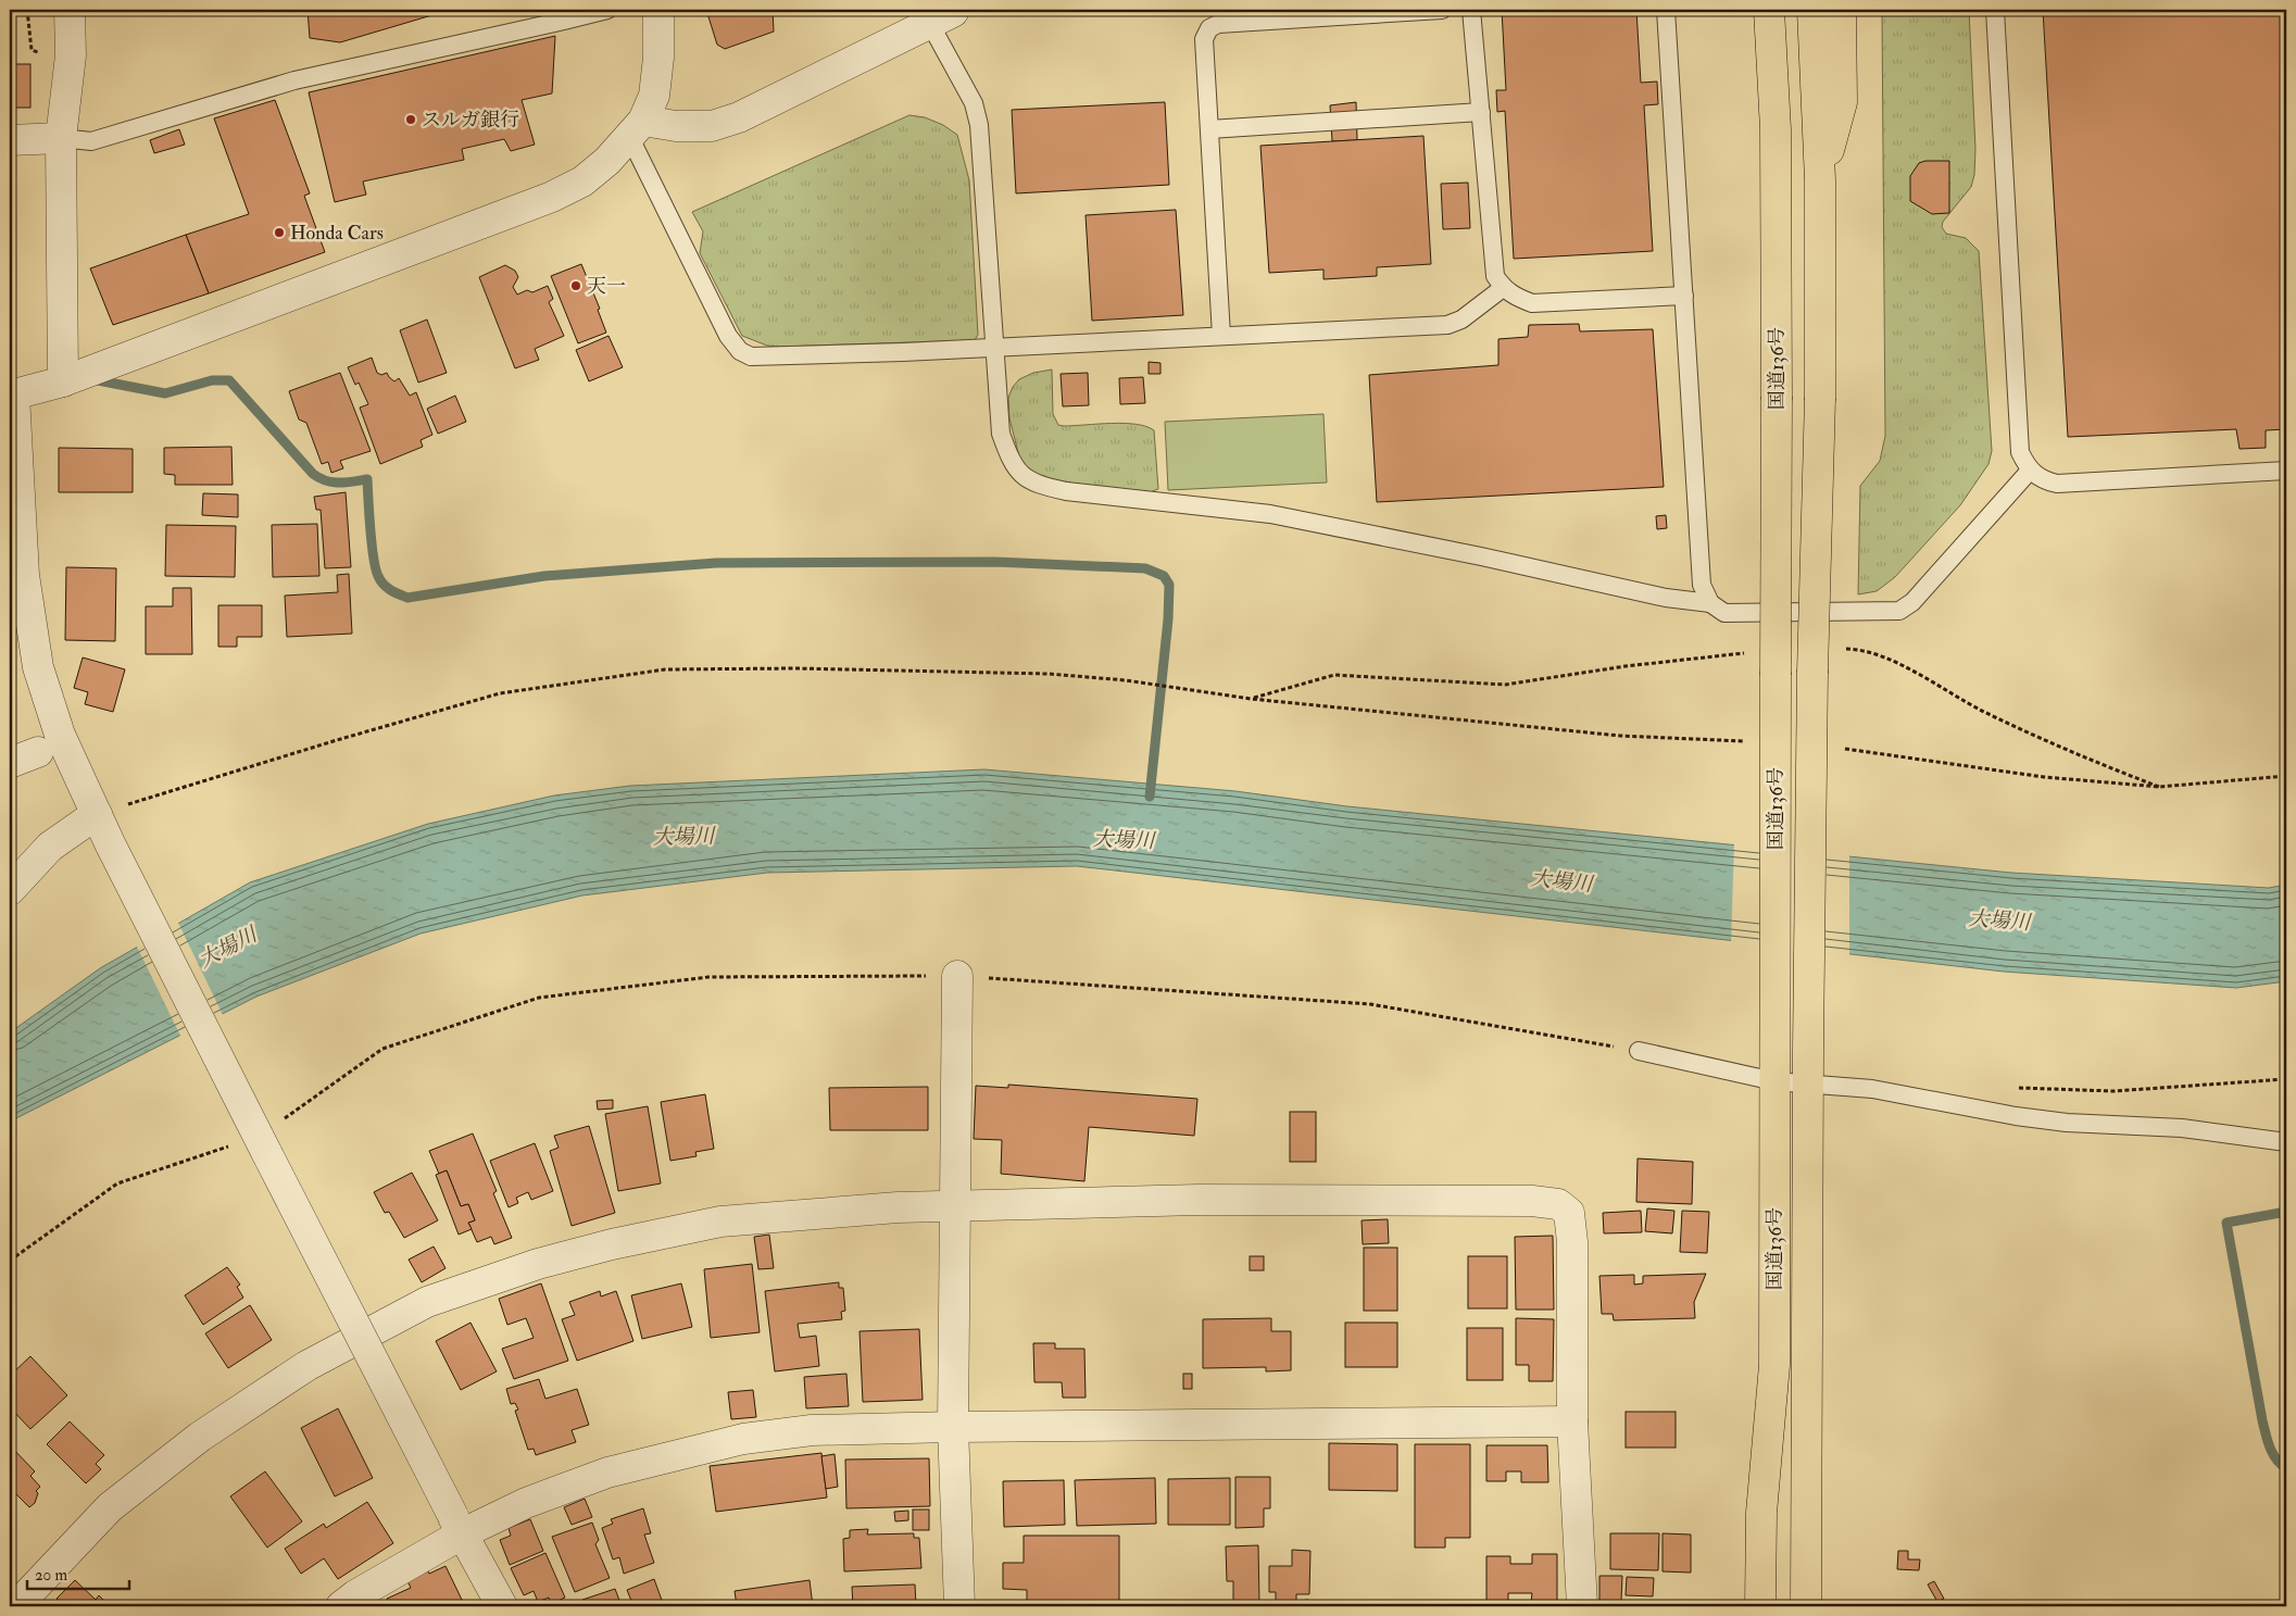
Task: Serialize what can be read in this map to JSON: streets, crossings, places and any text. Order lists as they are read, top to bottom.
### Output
{
  "streets": {
    "highway": ["国道136号"]
  },
  "water": ["大場川"],
  "places": ["スルガ銀行", "Honda Cars", "天一"],
  "scale_bar": "20 m"
}
